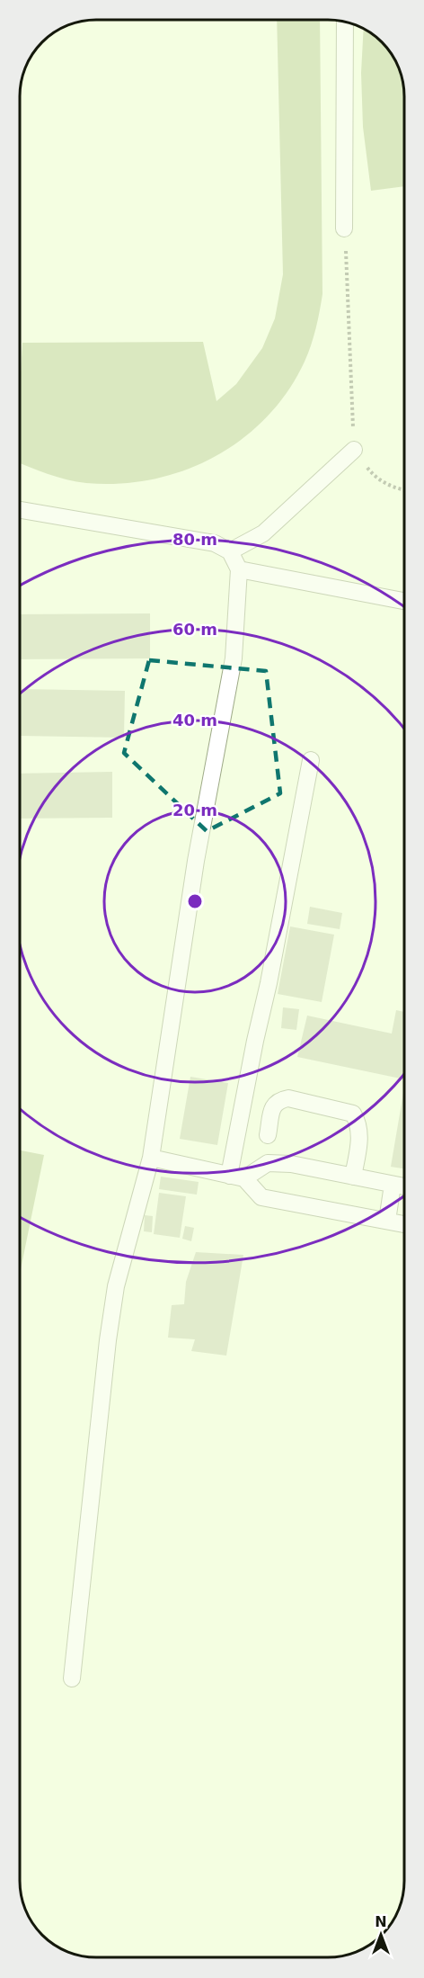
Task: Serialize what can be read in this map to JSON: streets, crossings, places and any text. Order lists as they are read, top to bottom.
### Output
{
  "north": "top",
  "rings": [
    "80 m",
    "60 m",
    "40 m",
    "20 m"
  ]
}
